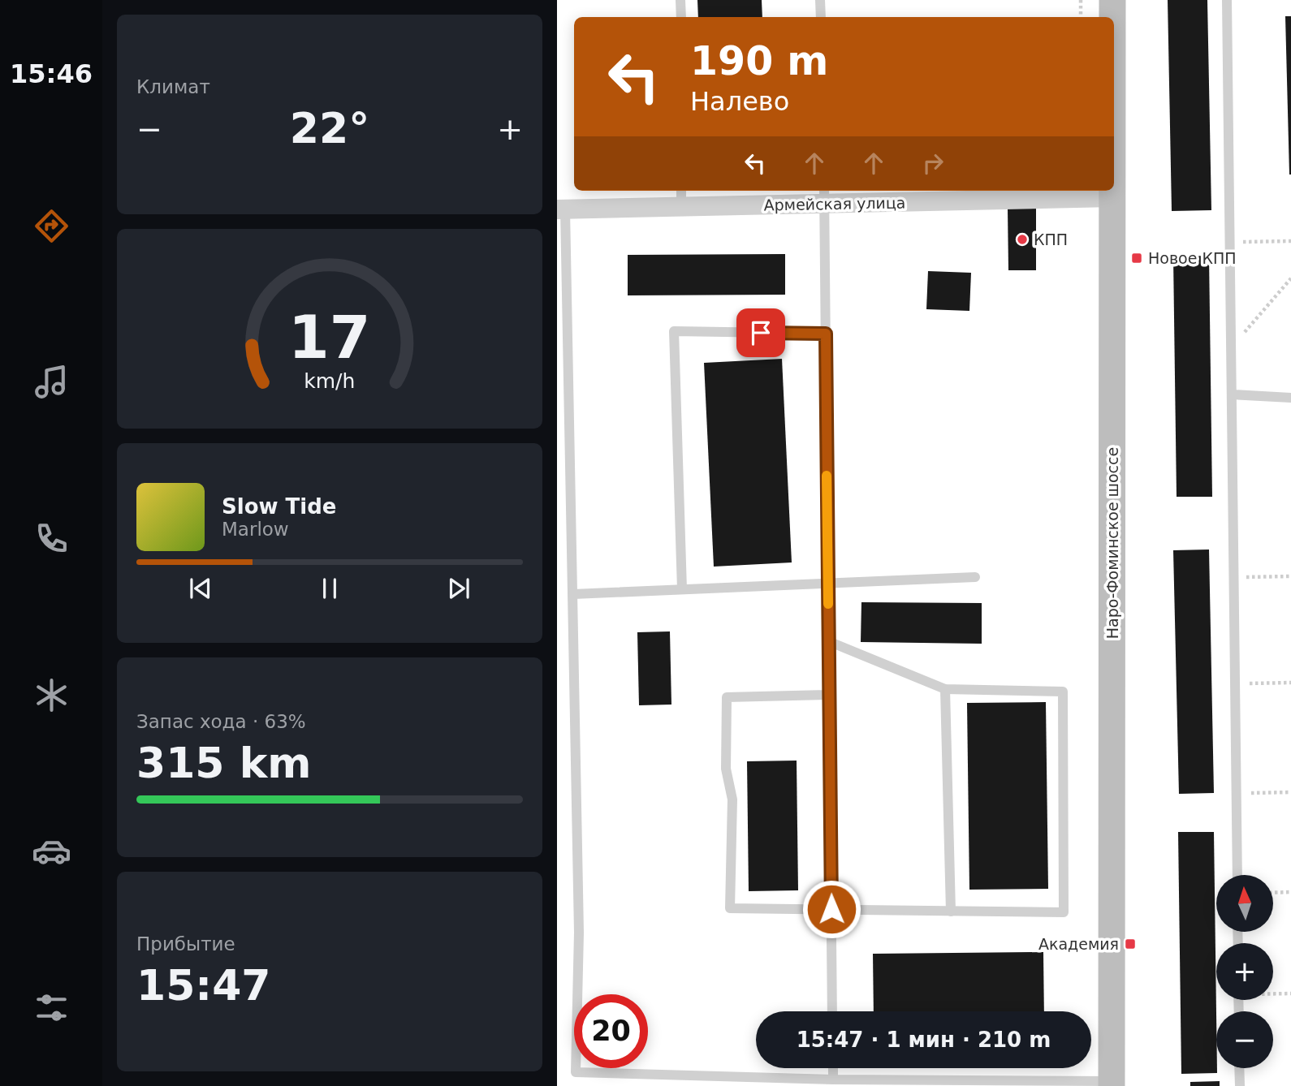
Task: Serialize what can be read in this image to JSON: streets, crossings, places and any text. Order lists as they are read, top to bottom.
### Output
{
  "streets": {
    "main road": ["Наро-Фоминское шоссе"],
    "street": ["Армейская улица"]
  },
  "crossings": [
    ["Армейская улица", "Наро-Фоминское шоссе"]
  ],
  "places": {
    "other": ["КПП"],
    "transit": ["Новое КПП", "Академия"]
  },
  "north": "top",
  "page": {
    "tabs": "15:46",
    "tile": [
      "Климат",
      ["Запас хода · 63%", "315 km"],
      ["Прибытие", "15:47"]
    ],
    "turn": ["190 m", "Налево"],
    "heat": ["−", "22°", "+"],
    "song": ["Slow Tide", "Marlow"],
    "map_buttons": ["+", "−"],
    "limit": "20",
    "trip": "15:47 · 1 мин · 210 m",
    "gauge": ["17", "km/h"]
  }
}
